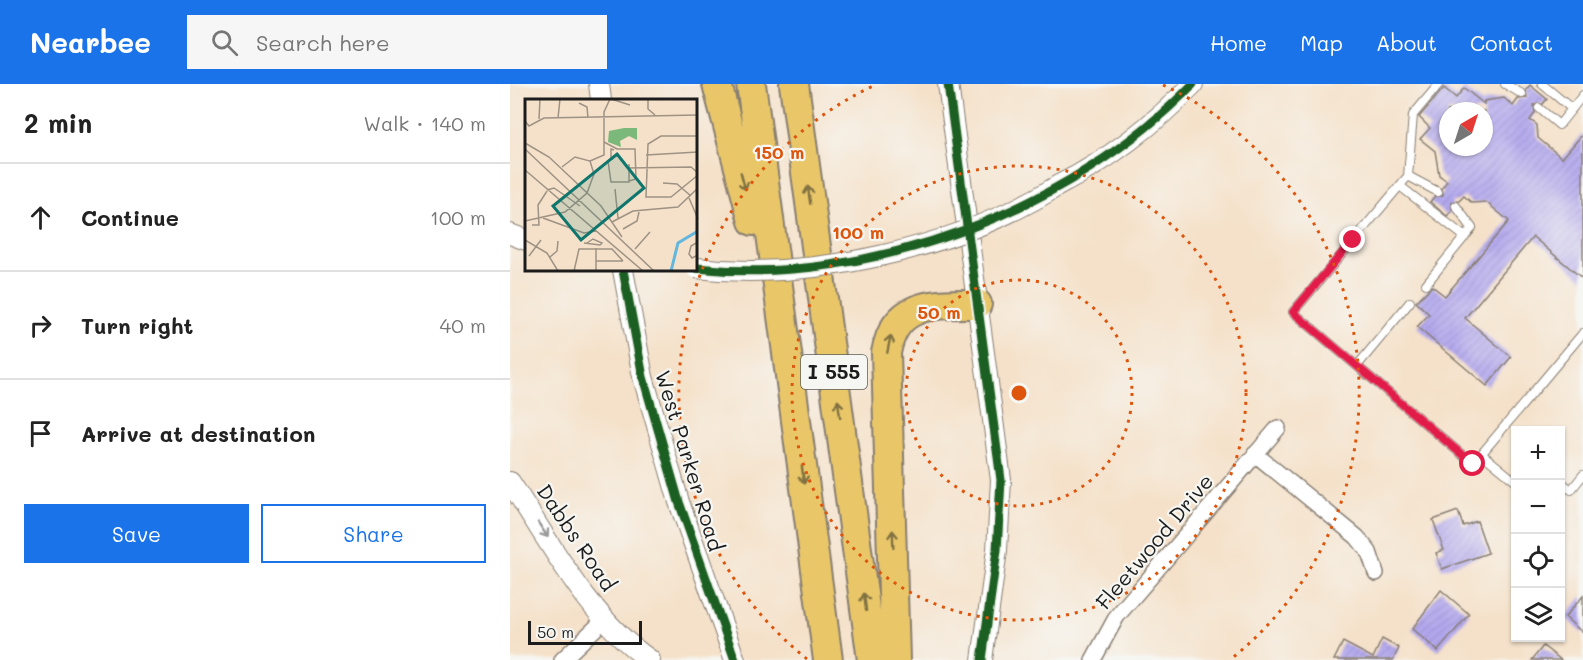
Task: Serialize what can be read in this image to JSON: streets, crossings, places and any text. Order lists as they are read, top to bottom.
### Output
{
  "streets": {
    "highway": ["I 555"],
    "street": ["West Parker Road", "Dabbs Road", "Fleetwood Drive"]
  },
  "one_way": ["Dabbs Road"],
  "scale_bar": "50 m",
  "north": "top right",
  "page": {
    "header": "Nearbee",
    "search": "Search here",
    "nav": [
      "Home",
      "Map",
      "About",
      "Contact"
    ],
    "heading": ["2 min", "Walk · 140 m"],
    "list": [
      ["Continue", "100 m"],
      ["Turn right", "40 m"],
      "Arrive at destination"
    ],
    "map_buttons": ["+", "−"],
    "buttons": ["Save", "Share"],
    "scale": "50 m"
  },
  "rings": ["150 m", "100 m", "50 m"]
}
